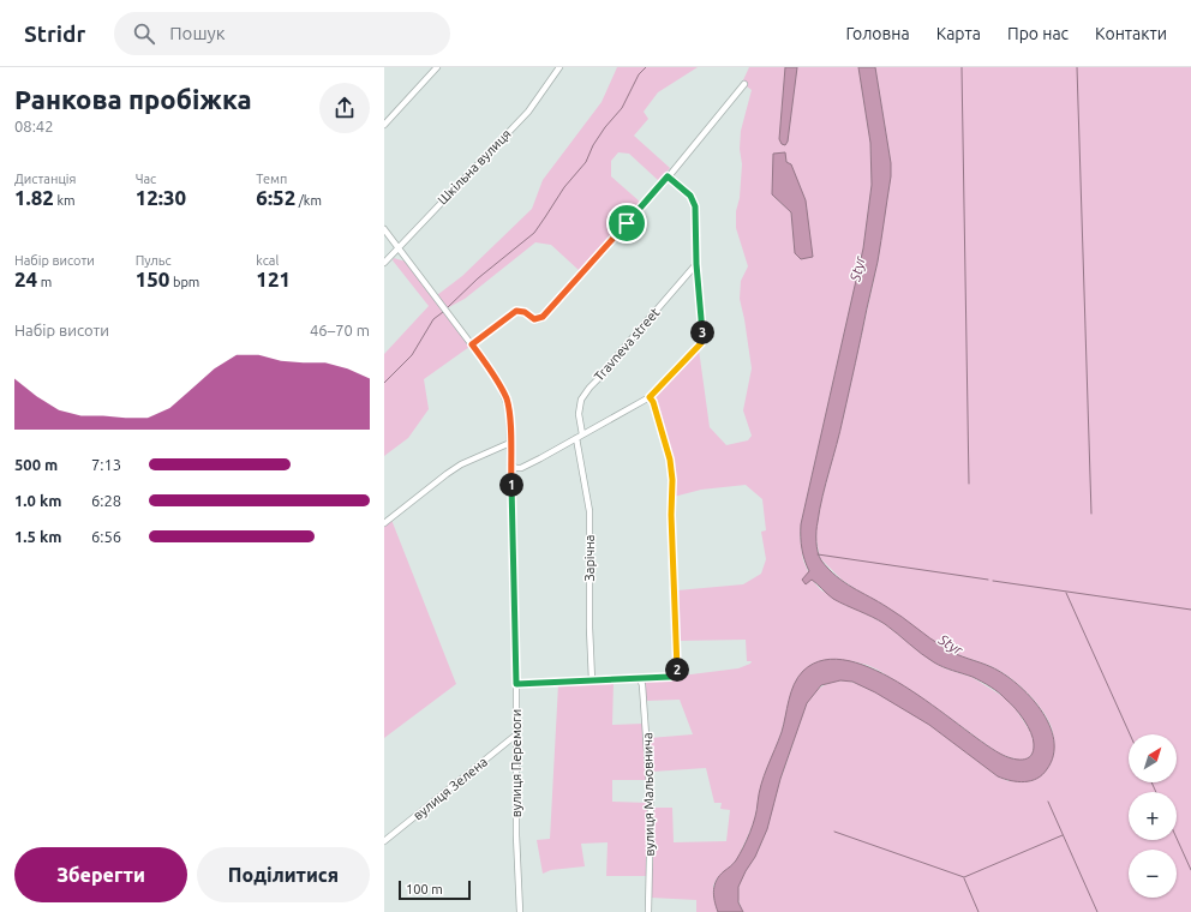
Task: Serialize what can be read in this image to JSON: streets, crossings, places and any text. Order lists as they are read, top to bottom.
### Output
{
  "streets": {
    "street": [
      "Шкільна вулиця",
      "Travneva street",
      "Зарічна",
      "вулиця Перемоги",
      "вулиця Зелена",
      "вулиця Мальовнича"
    ]
  },
  "crossings": [
    ["Шкільна вулиця", "вулиця Перемоги"],
    ["вулиця Перемоги", "вулиця Зелена"]
  ],
  "water": ["Styr"],
  "scale_bar": "100 m",
  "north": "top right",
  "page": {
    "header": "Stridr",
    "search": "Пошук",
    "nav": [
      "Головна",
      "Карта",
      "Про нас",
      "Контакти"
    ],
    "heading": ["Ранкова пробіжка", "08:42"],
    "stats": [
      ["Дистанція", "1.82 km"],
      ["Час", "12:30"],
      ["Темп", "6:52 /km"],
      ["Набір висоти", "24 m"],
      ["Пульс", "150 bpm"],
      ["kcal", "121"]
    ],
    "chart": ["Набір висоти", "46–70 m"],
    "pins": ["3", "1", "2"],
    "list": [
      {
        "name": "500 m",
        "note": "7:13"
      },
      {
        "name": "1.0 km",
        "note": "6:28"
      },
      {
        "name": "1.5 km",
        "note": "6:56"
      }
    ],
    "map_buttons": ["+", "−"],
    "buttons": ["Зберегти", "Поділитися"],
    "scale": "100 m"
  }
}
